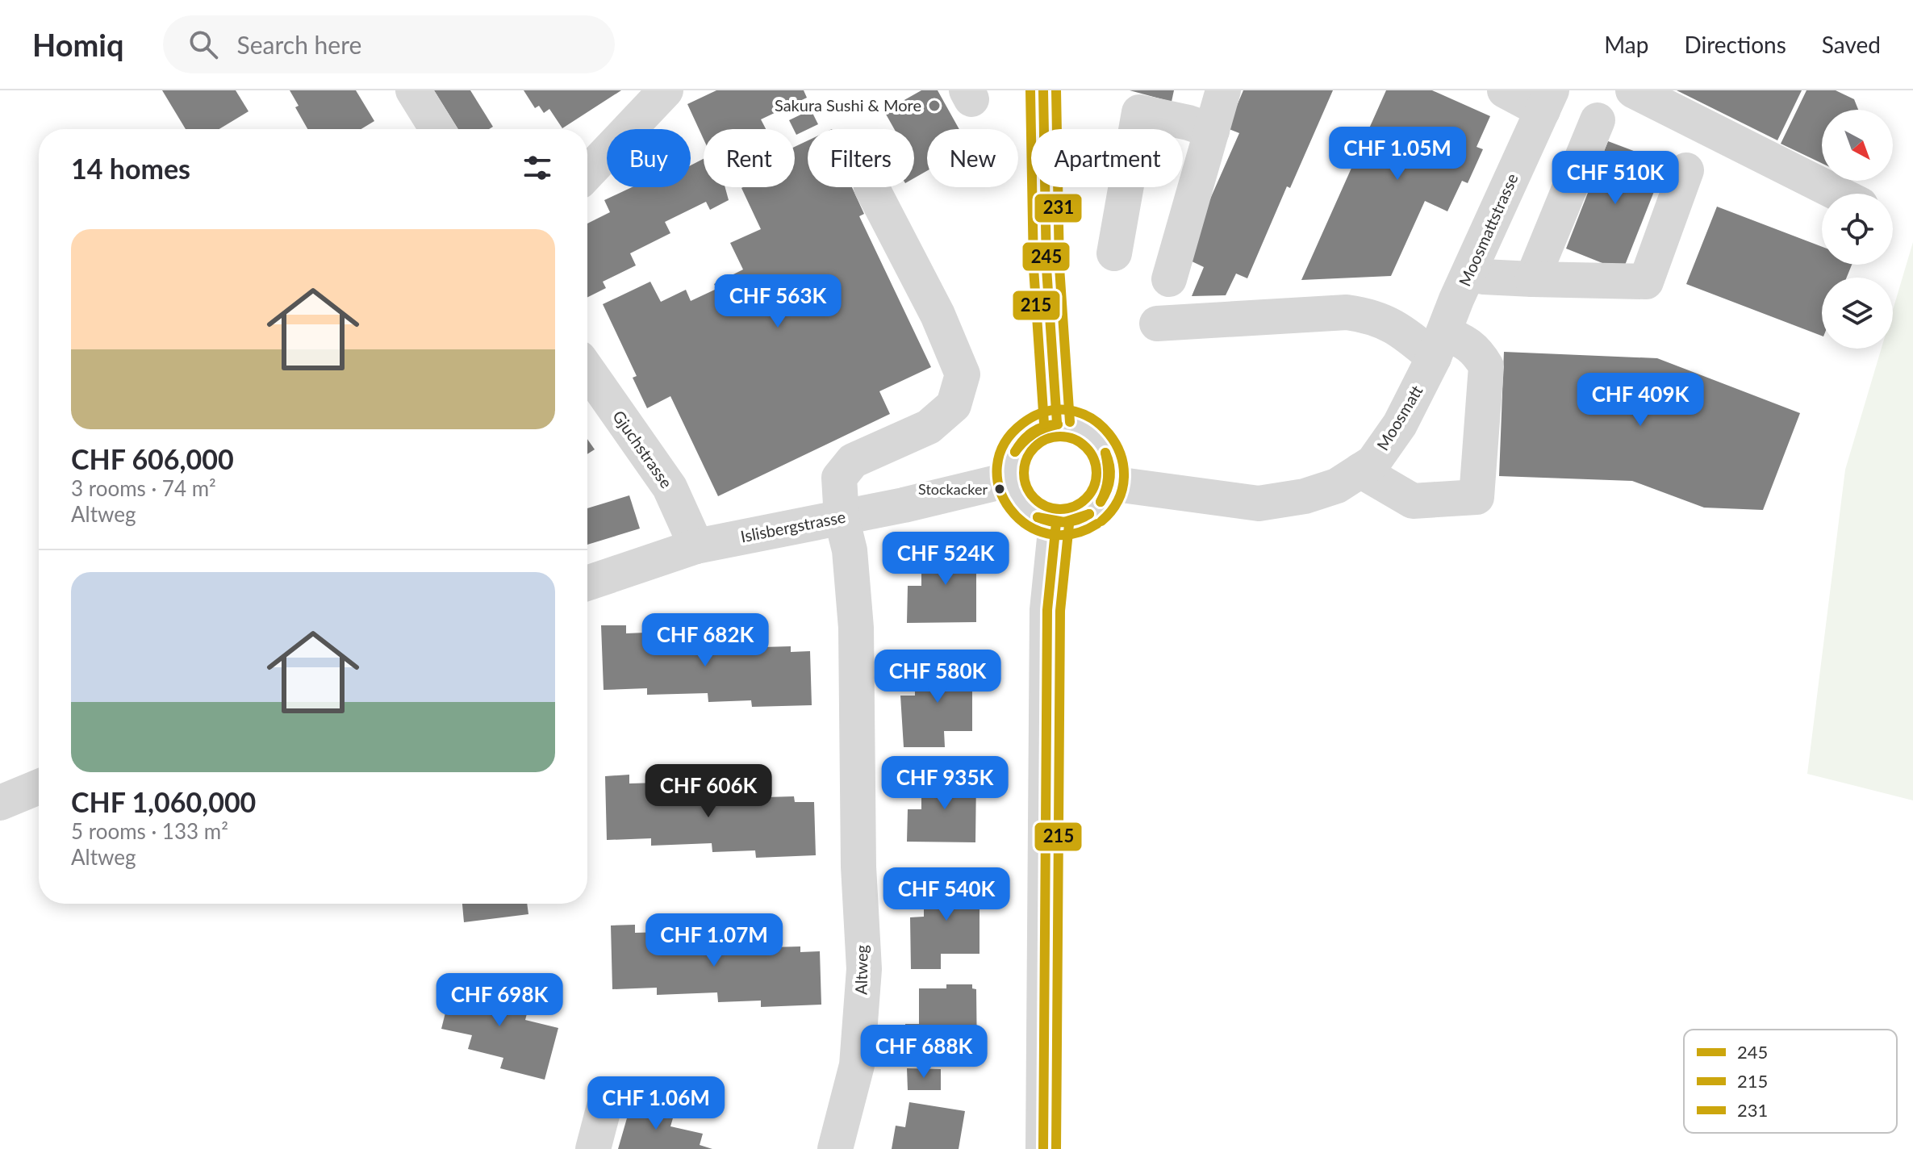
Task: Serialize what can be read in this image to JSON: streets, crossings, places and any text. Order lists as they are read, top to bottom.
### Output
{
  "streets": {
    "street": [
      "Moosmattstrasse",
      "Moosmatt",
      "Gjuchstrasse",
      "Islisbergstrasse",
      "Altweg"
    ]
  },
  "crossings": [
    ["Moosmattstrasse", "Moosmatt"],
    ["Moosmatt", "Islisbergstrasse"],
    ["Gjuchstrasse", "Islisbergstrasse"],
    ["Islisbergstrasse", "Altweg"]
  ],
  "places": ["Sakura Sushi & More", "Stockacker"],
  "lines": ["transit line 245", "transit line 215", "transit line 231"],
  "legend": ["245", "215", "231"],
  "north": "bottom right",
  "page": {
    "header": "Homiq",
    "search": "Search here",
    "nav": ["Map", "Directions", "Saved"],
    "price": [
      "CHF 1.05M",
      "CHF 510K",
      "CHF 563K",
      "CHF 409K",
      "CHF 524K",
      "CHF 682K",
      "CHF 580K",
      "CHF 935K",
      "CHF 606K",
      "CHF 540K",
      "CHF 1.07M",
      "CHF 698K",
      "CHF 688K",
      "CHF 1.06M"
    ],
    "chip": [
      "Buy",
      "Rent",
      "Filters",
      "New",
      "Apartment"
    ],
    "heading": "14 homes",
    "list": [
      {
        "name": "CHF 606,000",
        "note": "3 rooms · 74 m² · Altweg"
      },
      {
        "name": "CHF 1,060,000",
        "note": "5 rooms · 133 m² · Altweg"
      }
    ]
  }
}
